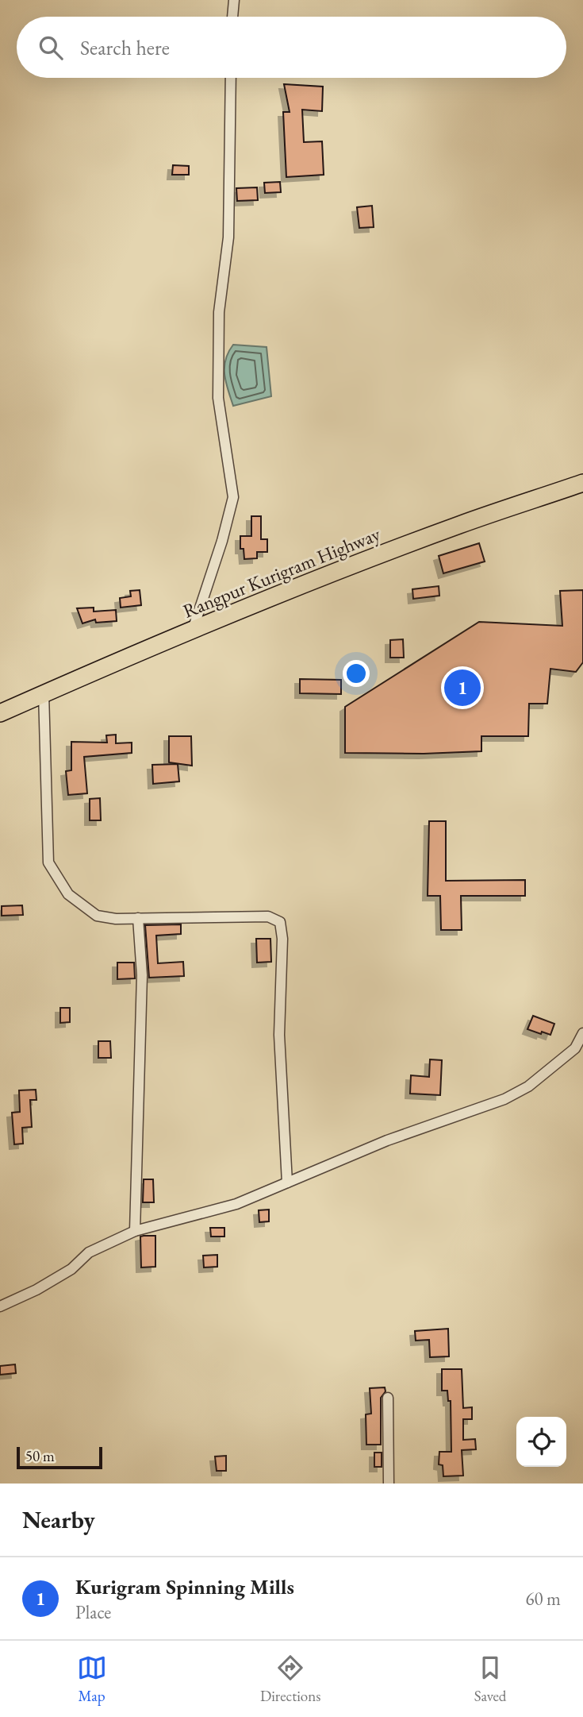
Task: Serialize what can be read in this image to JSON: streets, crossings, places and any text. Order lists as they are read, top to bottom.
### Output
{
  "streets": {
    "highway": ["Rangpur Kurigram Highway"]
  },
  "scale_bar": "50 m",
  "page": {
    "search": "Search here",
    "pins": "1",
    "scale": "50 m",
    "heading": "Nearby",
    "list": [
      {
        "mark": "1",
        "name": "Kurigram Spinning Mills",
        "note": "Place",
        "value": "60 m"
      }
    ],
    "nav": ["Map", "Directions", "Saved"]
  }
}
